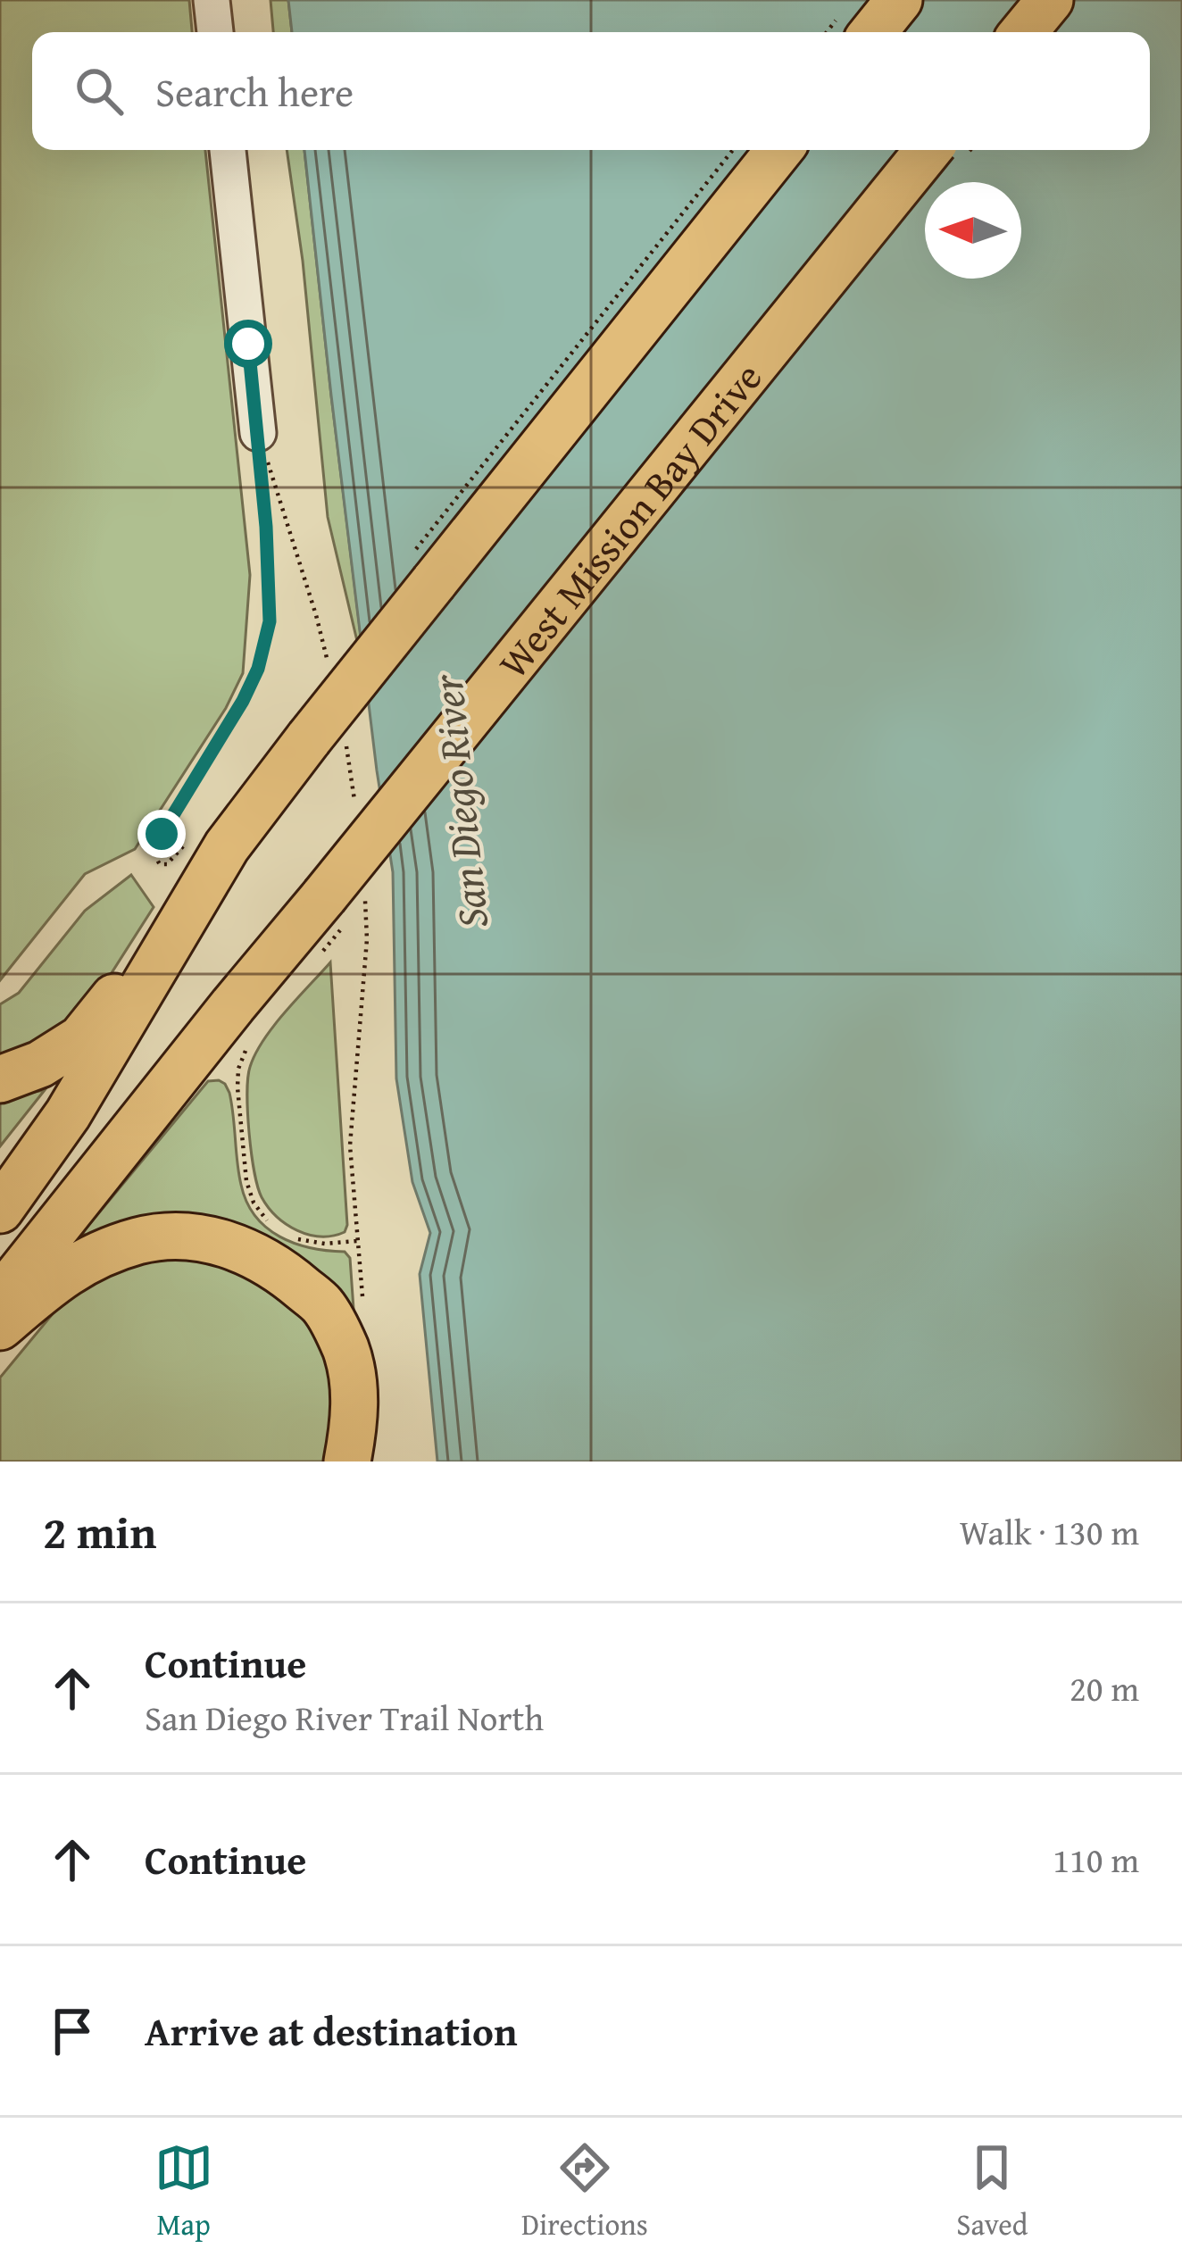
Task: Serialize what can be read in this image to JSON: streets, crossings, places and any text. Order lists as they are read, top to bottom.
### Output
{
  "streets": {
    "main road": ["West Mission Bay Drive"]
  },
  "water": ["San Diego River"],
  "north": "left",
  "page": {
    "search": "Search here",
    "heading": ["2 min", "Walk · 130 m"],
    "list": [
      ["Continue", "San Diego River Trail North", "20 m"],
      ["Continue", "110 m"],
      "Arrive at destination"
    ],
    "nav": ["Map", "Directions", "Saved"]
  }
}
